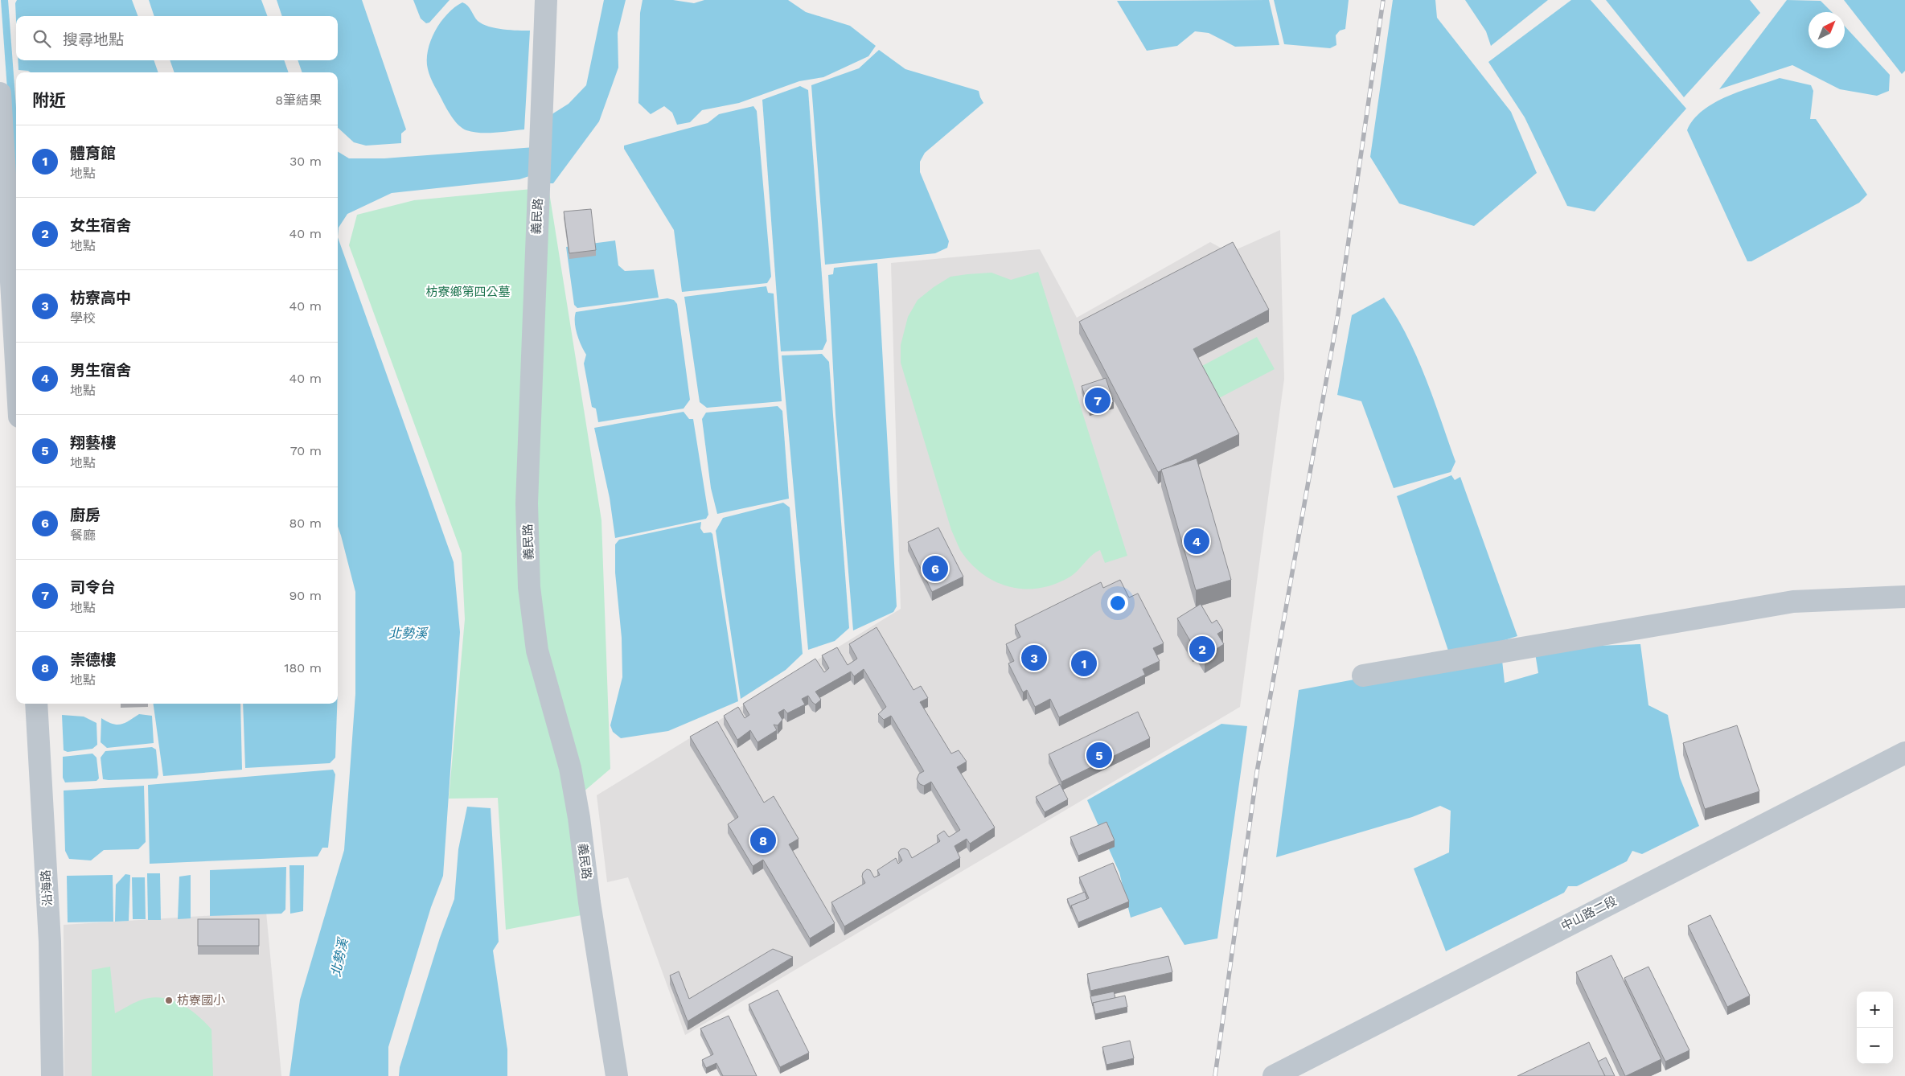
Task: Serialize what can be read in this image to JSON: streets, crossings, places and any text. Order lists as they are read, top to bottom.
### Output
{
  "streets": {
    "street": ["義民路", "沿海路", "中山路二段"]
  },
  "water": ["北勢溪"],
  "parks": ["枋寮鄉第四公墓"],
  "places": ["枋寮國小"],
  "north": "top right",
  "page": {
    "search": "搜尋地點",
    "heading": ["附近", "8筆結果"],
    "list": [
      {
        "mark": "1",
        "name": "體育館",
        "note": "地點",
        "value": "30 m"
      },
      {
        "mark": "2",
        "name": "女生宿舍",
        "note": "地點",
        "value": "40 m"
      },
      {
        "mark": "3",
        "name": "枋寮高中",
        "note": "學校",
        "value": "40 m"
      },
      {
        "mark": "4",
        "name": "男生宿舍",
        "note": "地點",
        "value": "40 m"
      },
      {
        "mark": "5",
        "name": "翔藝樓",
        "note": "地點",
        "value": "70 m"
      },
      {
        "mark": "6",
        "name": "廚房",
        "note": "餐廳",
        "value": "80 m"
      },
      {
        "mark": "7",
        "name": "司令台",
        "note": "地點",
        "value": "90 m"
      },
      {
        "mark": "8",
        "name": "崇德樓",
        "note": "地點",
        "value": "180 m"
      }
    ],
    "pins": [
      "7",
      "4",
      "6",
      "2",
      "3",
      "1",
      "5",
      "8"
    ],
    "map_buttons": ["+", "−"]
  }
}
